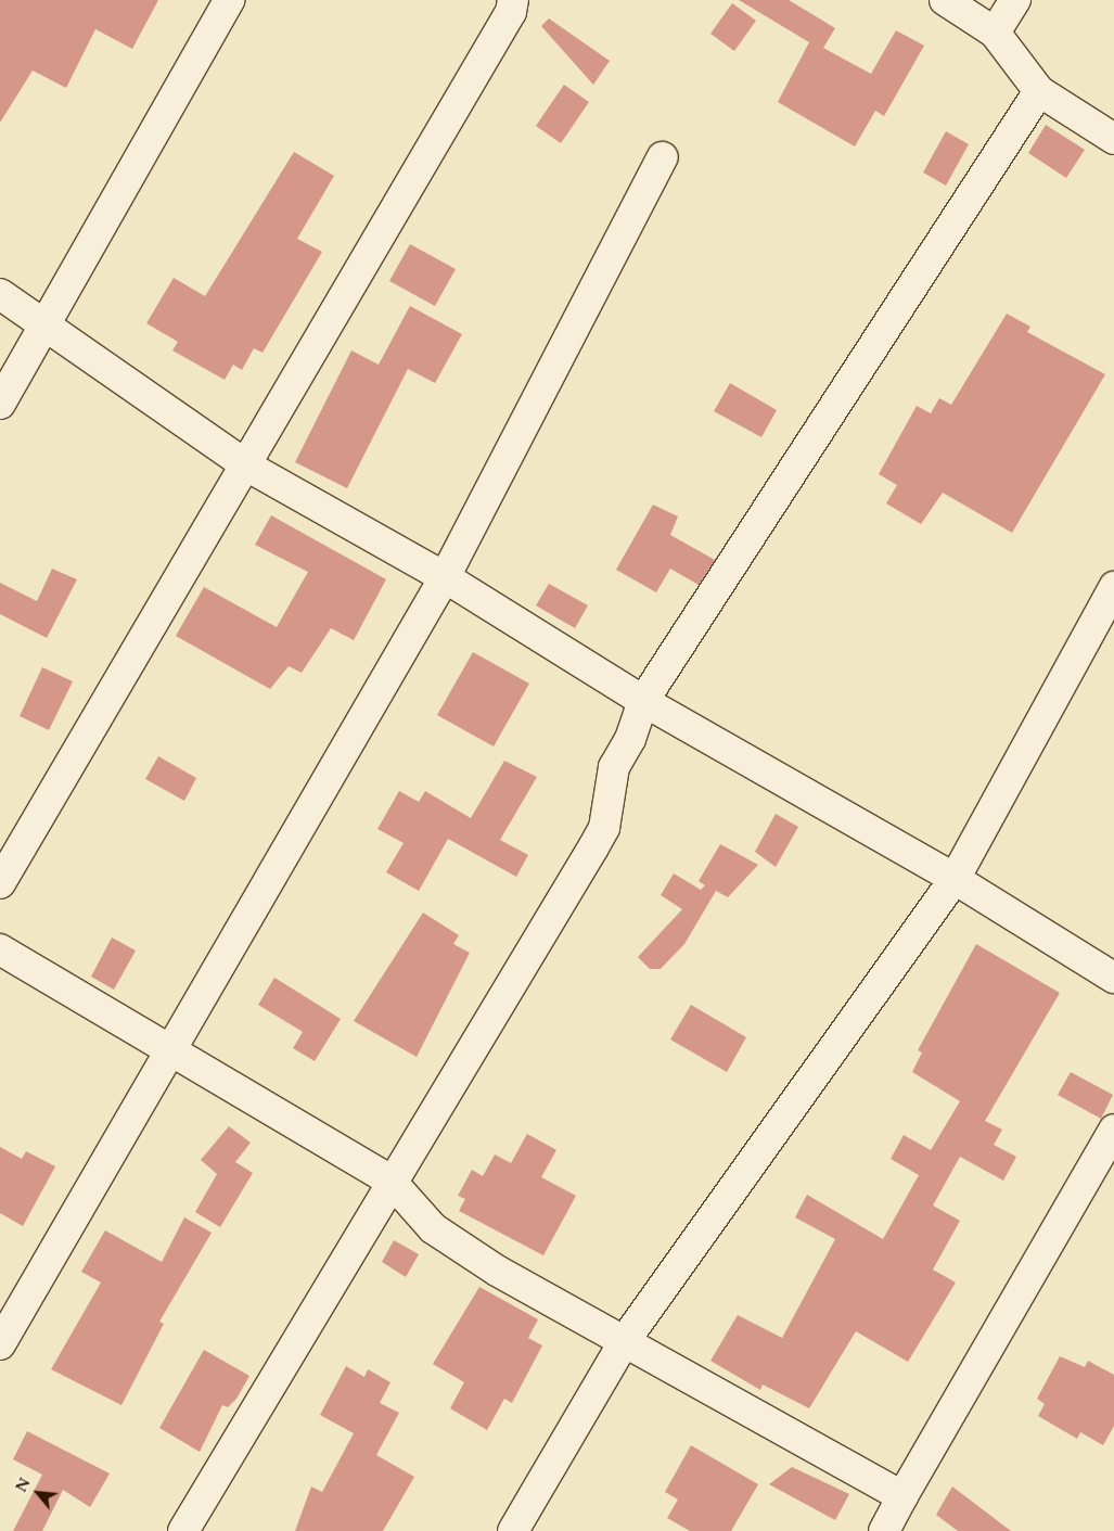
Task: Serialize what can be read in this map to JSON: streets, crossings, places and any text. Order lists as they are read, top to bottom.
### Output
{
  "north": "top left"
}
